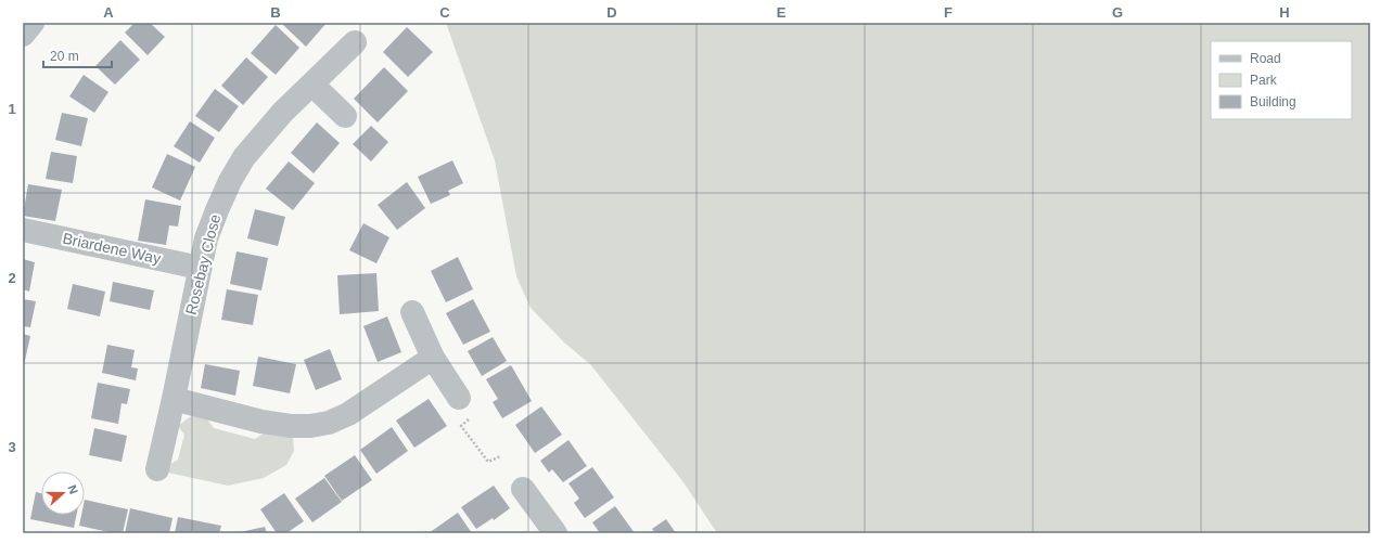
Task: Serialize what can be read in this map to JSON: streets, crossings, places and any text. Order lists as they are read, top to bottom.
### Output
{
  "streets": {
    "street": ["Briardene Way", "Rosebay Close"]
  },
  "crossings": [
    ["Briardene Way", "Rosebay Close"]
  ],
  "legend": ["Road", "Park", "Building"],
  "scale_bar": "20 m",
  "north": "right",
  "grid": {
    "columns": [
      "A",
      "B",
      "C",
      "D",
      "E",
      "F",
      "G",
      "H"
    ],
    "rows": ["1", "2", "3"]
  }
}
